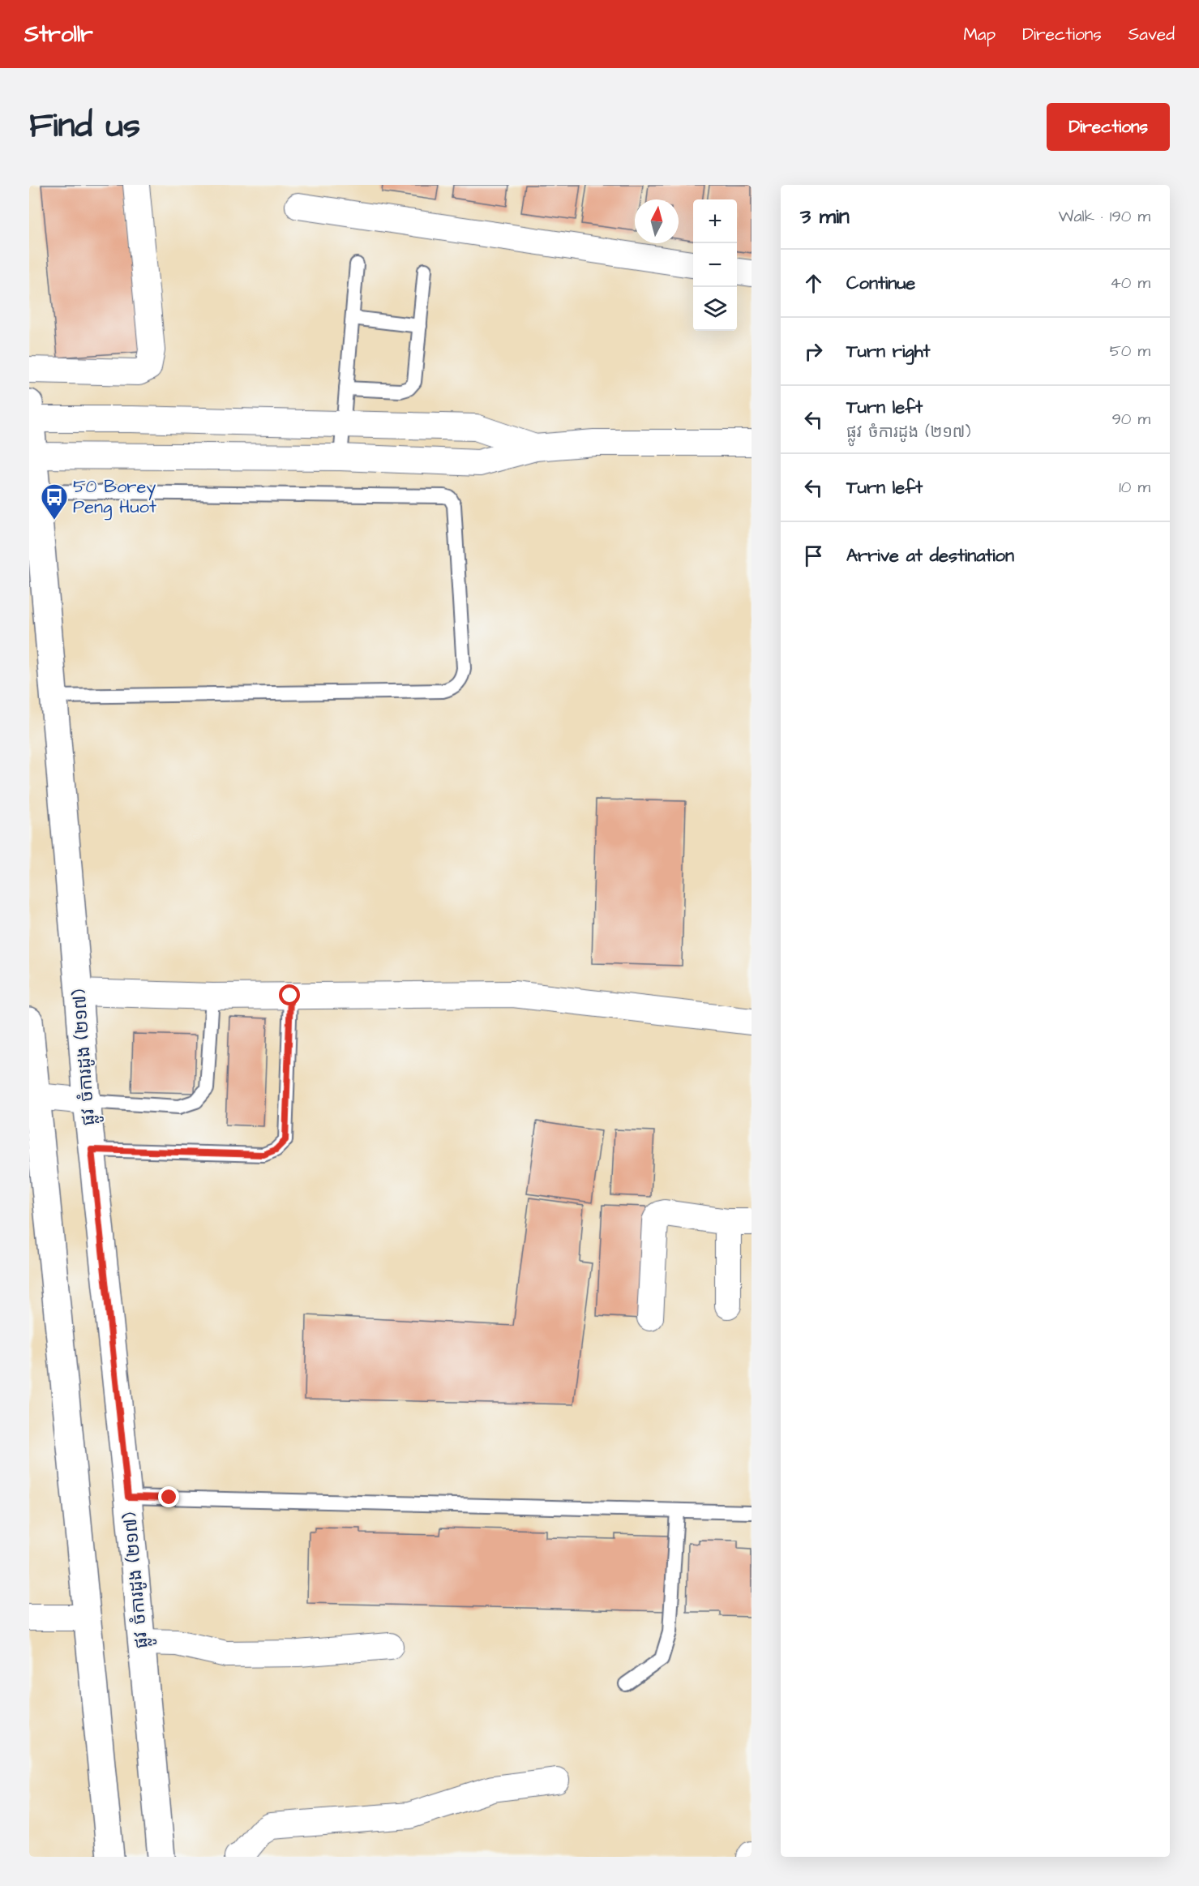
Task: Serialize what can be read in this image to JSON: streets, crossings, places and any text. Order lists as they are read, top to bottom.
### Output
{
  "streets": {
    "main road": ["ផ្លូវ ចំការដូង (២១៧)"]
  },
  "places": {
    "bus stop": ["50 Borey Peng Huot"]
  },
  "north": "top",
  "page": {
    "header": "Strollr",
    "nav": ["Map", "Directions", "Saved"],
    "title": "Find us",
    "buttons": "Directions",
    "heading": ["3 min", "Walk · 190 m"],
    "map_buttons": ["+", "−"],
    "list": [
      ["Continue", "40 m"],
      ["Turn right", "50 m"],
      ["Turn left", "ផ្លូវ ចំការដូង (២១៧)", "90 m"],
      ["Turn left", "10 m"],
      "Arrive at destination"
    ]
  }
}
